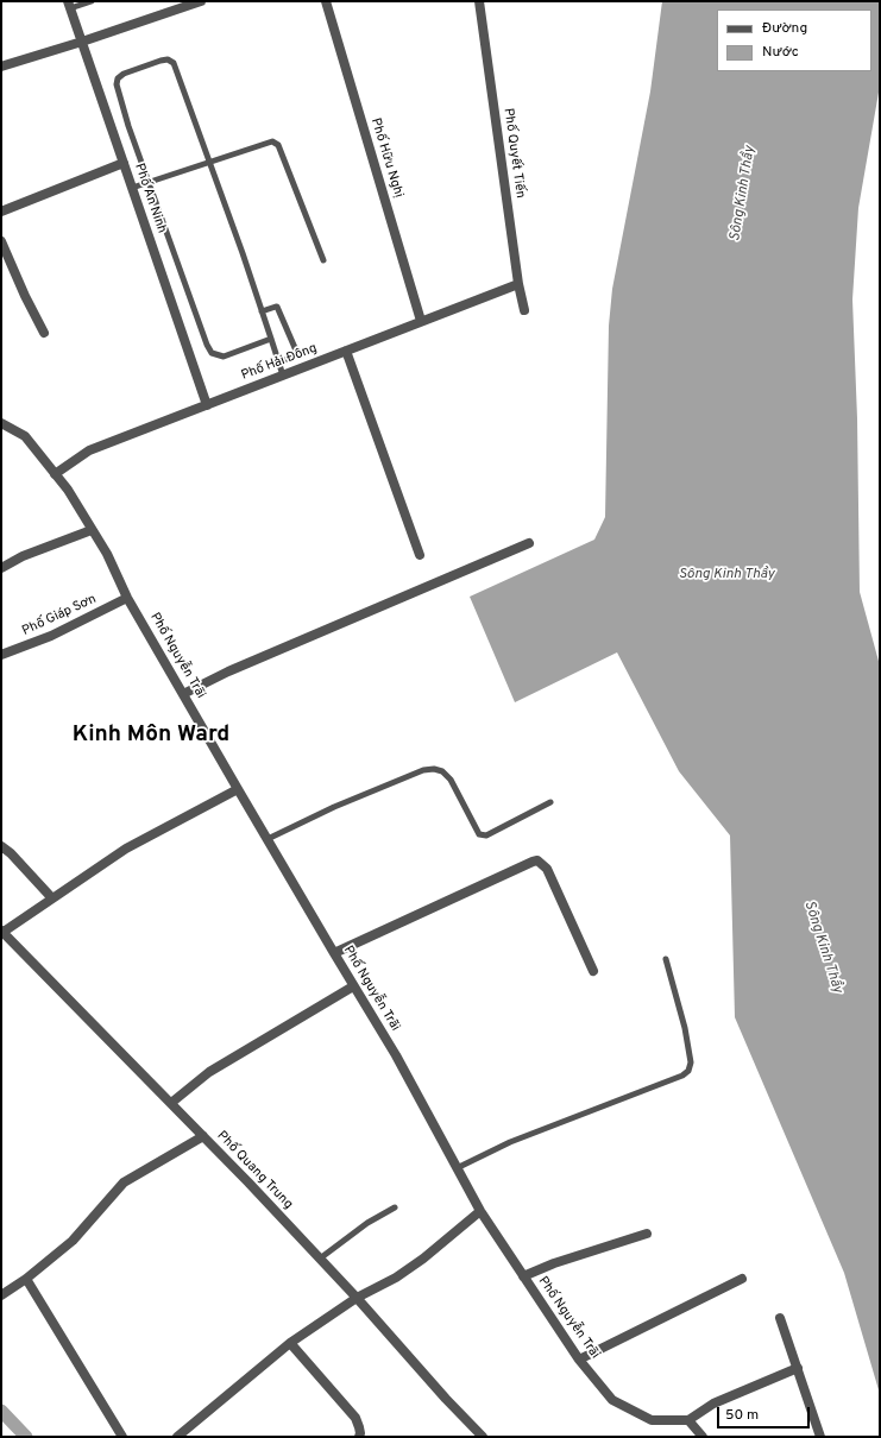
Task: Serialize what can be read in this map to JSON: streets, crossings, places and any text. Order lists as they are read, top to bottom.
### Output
{
  "streets": {
    "street": [
      "Phố Quyết Tiến",
      "Phố Hữu Nghị",
      "Phố An Ninh",
      "Phố Hải Đông",
      "Phố Giáp Sơn",
      "Phố Nguyễn Trãi",
      "Phố Quang Trung"
    ]
  },
  "crossings": [
    ["Phố Quyết Tiến", "Phố Hải Đông"],
    ["Phố Hữu Nghị", "Phố Hải Đông"],
    ["Phố An Ninh", "Phố Hải Đông"],
    ["Phố Hải Đông", "Phố Nguyễn Trãi"],
    ["Phố Giáp Sơn", "Phố Nguyễn Trãi"]
  ],
  "districts": ["Kinh Môn Ward"],
  "water": ["Sông Kinh Thầy"],
  "legend": ["Đường", "Nước"],
  "scale_bar": "50 m"
}
